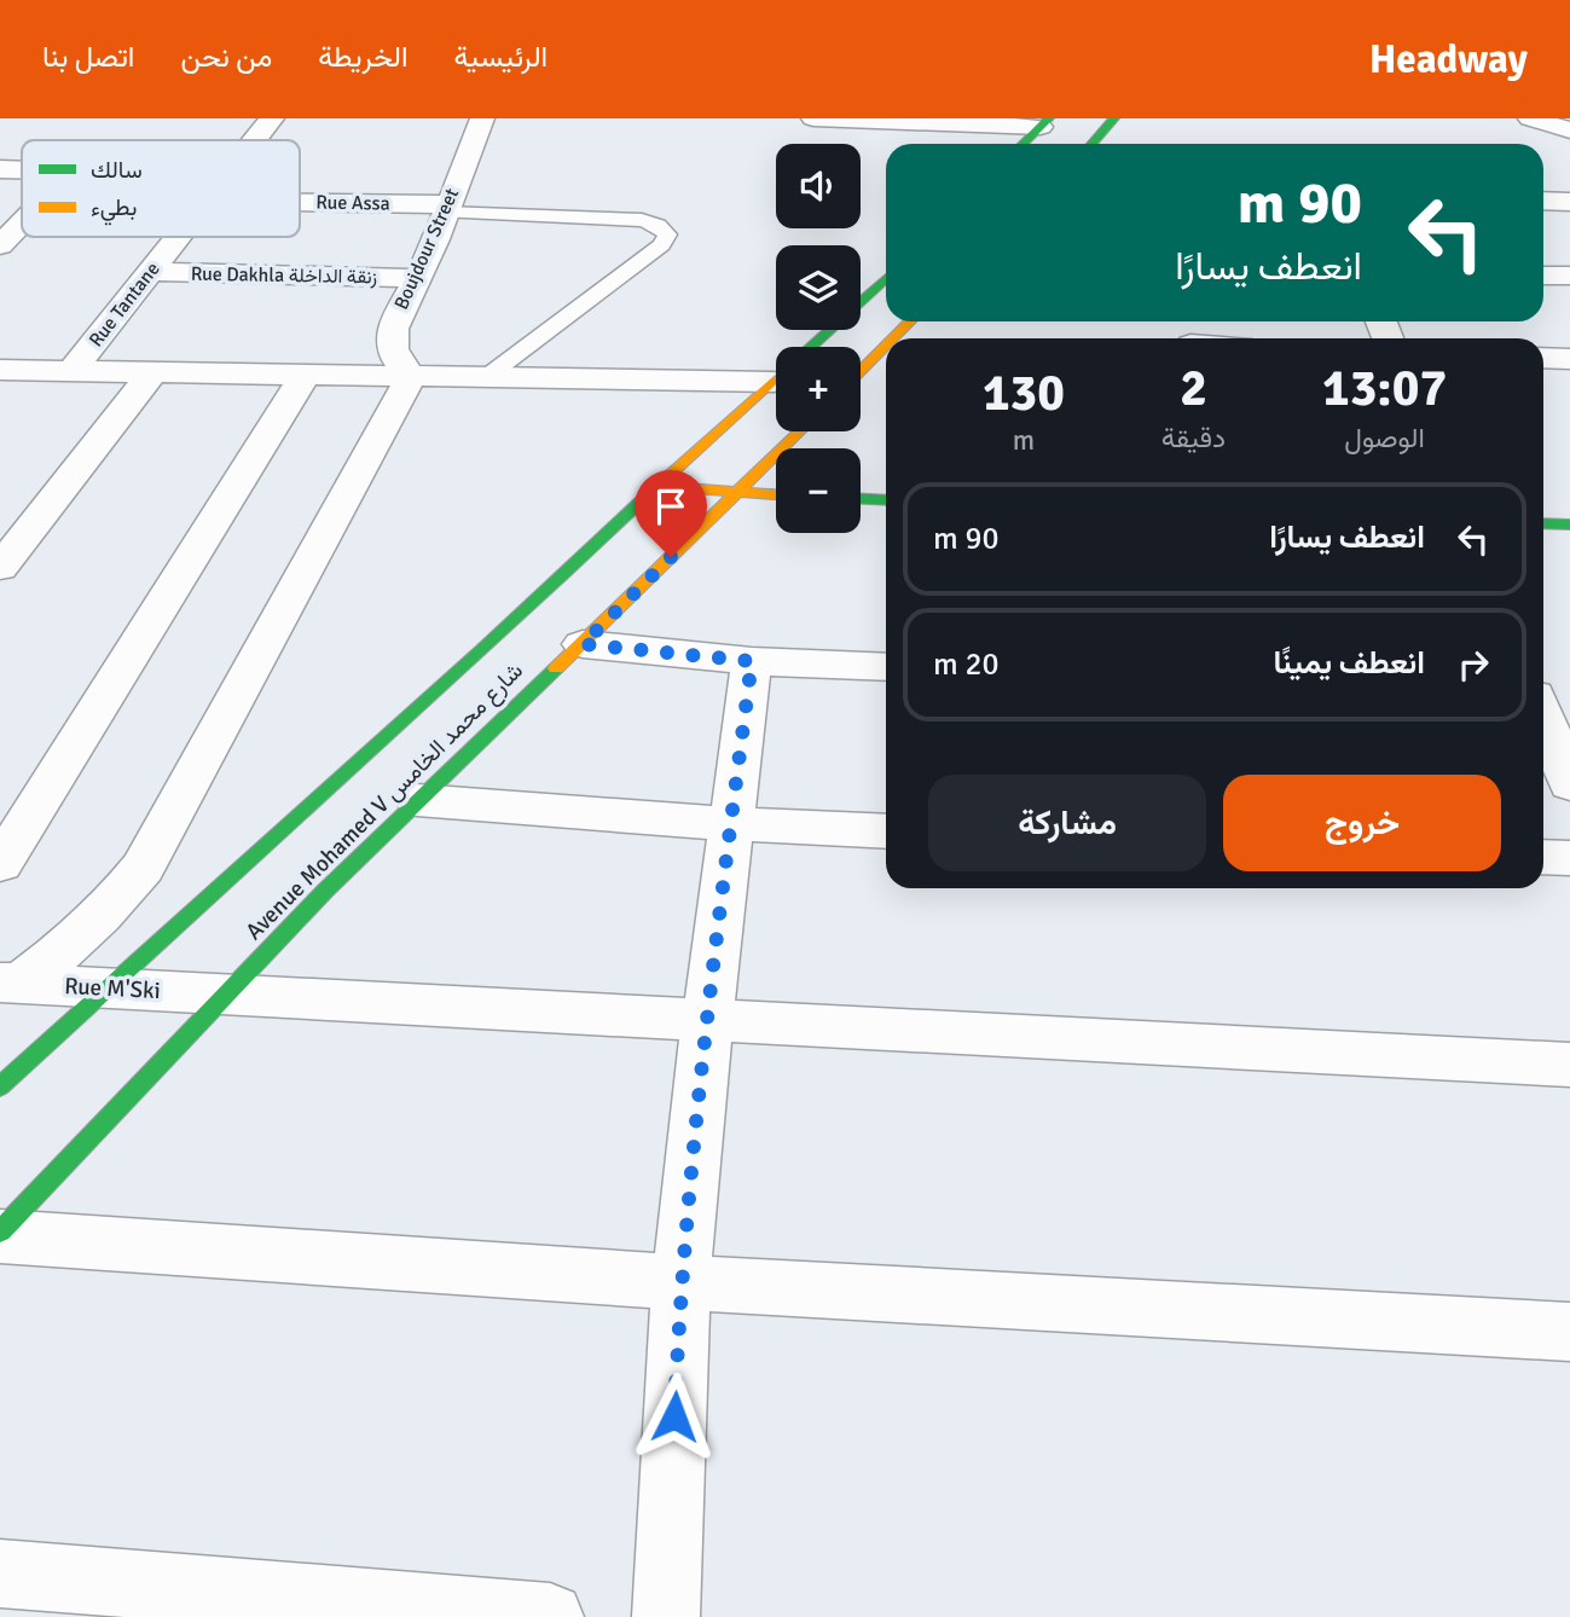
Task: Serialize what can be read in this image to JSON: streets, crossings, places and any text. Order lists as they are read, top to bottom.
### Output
{
  "streets": {
    "main road": ["Avenue Mohamed V شارع محمد الخامس"],
    "street": [
      "Rue Assa",
      "Boujdour Street",
      "Rue Dakhla زنقة الداخلة",
      "Rue Tantane",
      "Rue M'Ski"
    ]
  },
  "crossings": [
    ["Rue Assa", "Boujdour Street"],
    ["Boujdour Street", "Rue Dakhla زنقة الداخلة"],
    ["Rue Dakhla زنقة الداخلة", "Rue Tantane"],
    ["Avenue Mohamed V شارع محمد الخامس", "Rue M'Ski"]
  ],
  "legend": ["سالك", "بطيء"],
  "page": {
    "header": "Headway",
    "nav": [
      "الرئيسية",
      "الخريطة",
      "من نحن",
      "اتصل بنا"
    ],
    "map_buttons": ["+", "−"],
    "turn": ["90 m", "انعطف يسارًا"],
    "eta": [
      "13:07",
      "الوصول",
      "2",
      "دقيقة",
      "130",
      "m"
    ],
    "list": [
      {
        "name": "انعطف يسارًا",
        "value": "90 m"
      },
      {
        "name": "انعطف يمينًا",
        "value": "20 m"
      }
    ],
    "buttons": ["خروج", "مشاركة"]
  }
}
